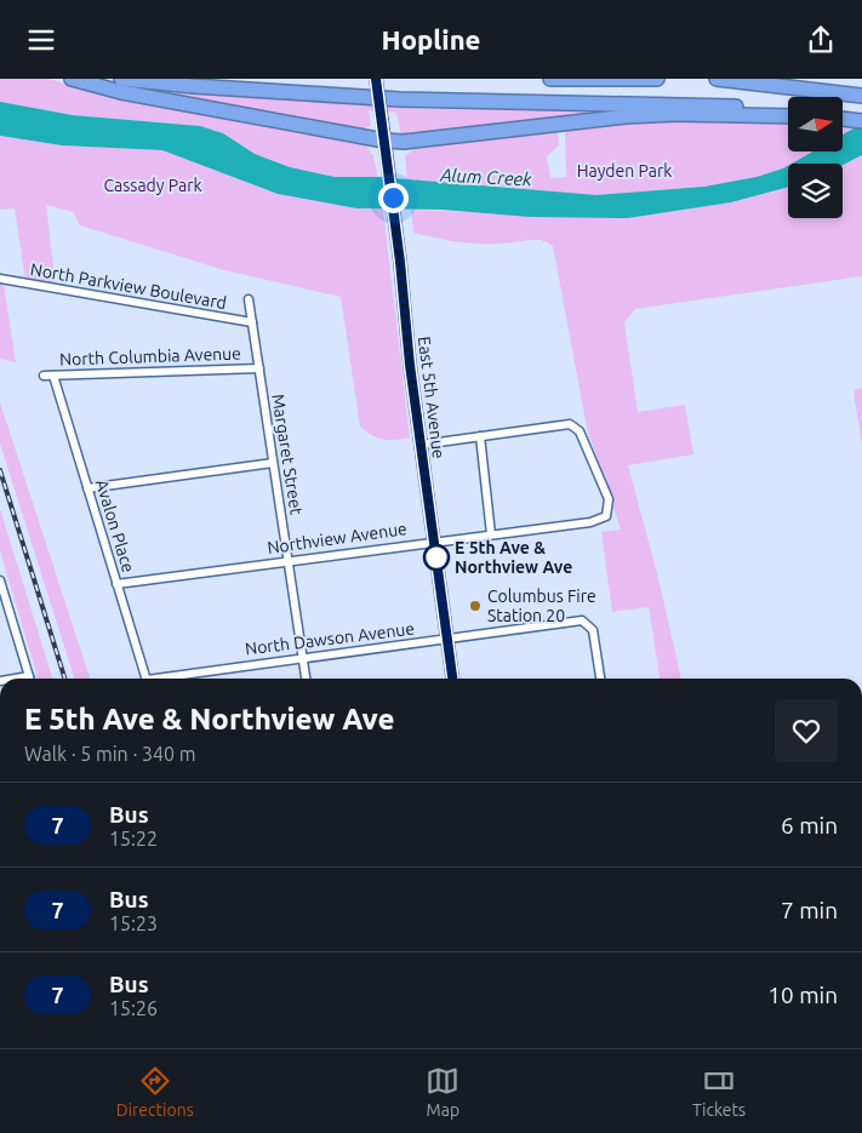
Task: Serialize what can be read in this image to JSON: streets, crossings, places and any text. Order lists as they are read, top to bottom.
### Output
{
  "streets": {
    "main road": ["East 5th Avenue"],
    "street": [
      "North Parkview Boulevard",
      "North Columbia Avenue",
      "Margaret Street",
      "Avalon Place",
      "Northview Avenue",
      "North Dawson Avenue"
    ]
  },
  "crossings": [
    ["North Parkview Boulevard", "Margaret Street"],
    ["North Columbia Avenue", "Margaret Street"],
    ["North Columbia Avenue", "Avalon Place"],
    ["East 5th Avenue", "Northview Avenue"],
    ["East 5th Avenue", "North Dawson Avenue"],
    ["Margaret Street", "Northview Avenue"],
    ["Margaret Street", "North Dawson Avenue"],
    ["Avalon Place", "Northview Avenue"]
  ],
  "water": ["Alum Creek"],
  "parks": ["Hayden Park", "Cassady Park"],
  "places": ["E 5th Ave & Northview Ave", "Columbus Fire Station 20"],
  "lines": ["bus line 7"],
  "north": "right",
  "page": {
    "header": "Hopline",
    "heading": ["E 5th Ave & Northview Ave", "Walk · 5 min · 340 m"],
    "list": [
      {
        "mark": "7",
        "name": "Bus",
        "note": "15:22",
        "value": "6 min"
      },
      {
        "mark": "7",
        "name": "Bus",
        "note": "15:23",
        "value": "7 min"
      },
      {
        "mark": "7",
        "name": "Bus",
        "note": "15:26",
        "value": "10 min"
      }
    ],
    "tabs": ["Directions", "Map", "Tickets"]
  }
}
